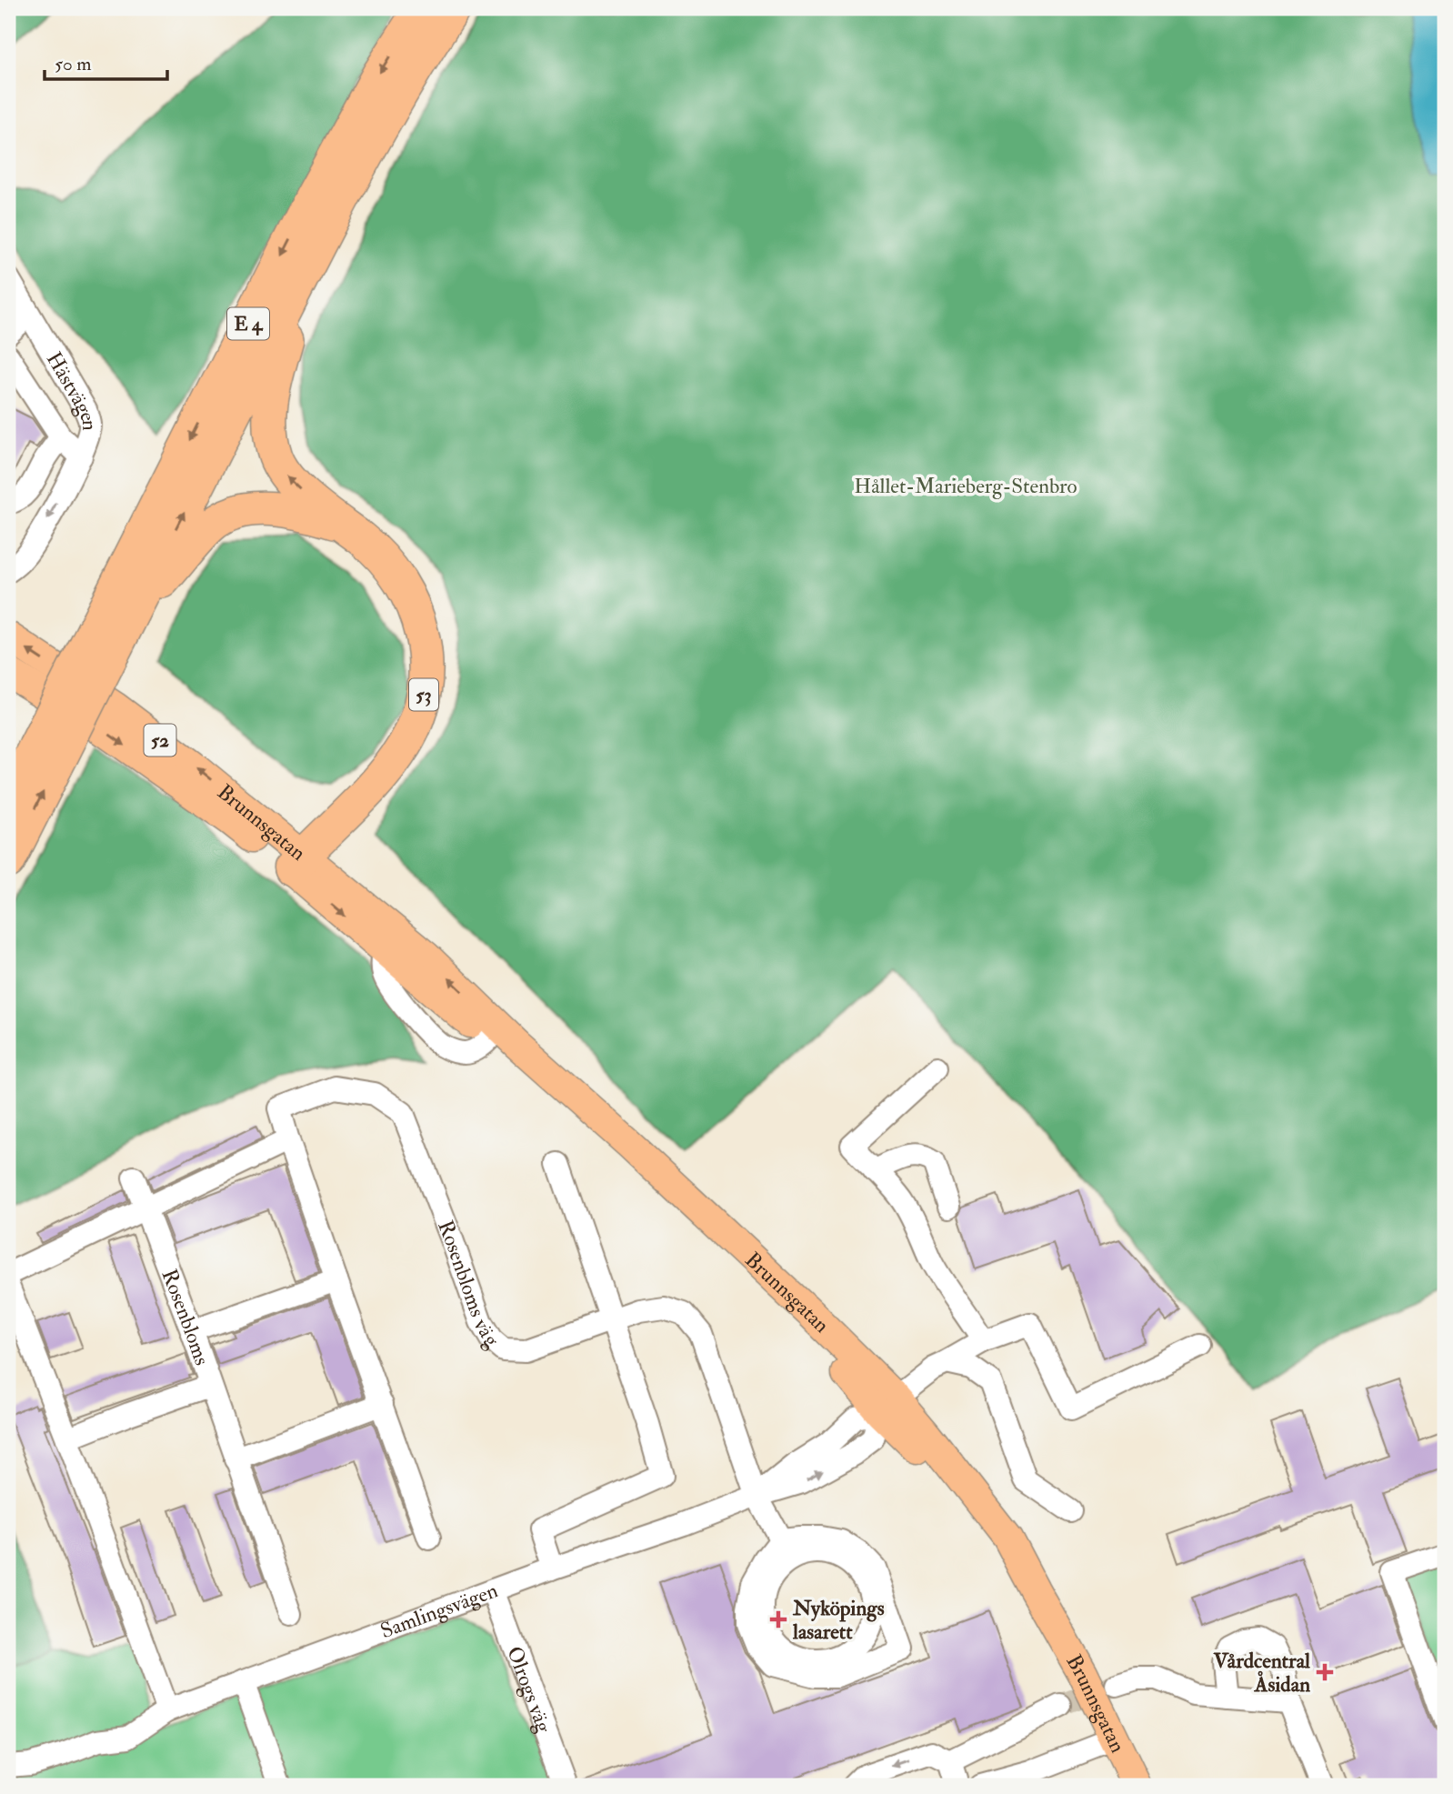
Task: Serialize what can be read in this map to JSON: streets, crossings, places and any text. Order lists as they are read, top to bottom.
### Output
{
  "streets": {
    "highway": ["E 4", "53"],
    "main road": ["52", "Brunnsgatan"],
    "street": [
      "Hästvägen",
      "Rosenbloms väg",
      "Rosenbloms",
      "Samlingsvägen",
      "Olrogs väg"
    ]
  },
  "crossings": [
    ["E 4", "53"],
    ["53", "Brunnsgatan"],
    ["Brunnsgatan", "Samlingsvägen"],
    ["Rosenbloms väg", "Samlingsvägen"],
    ["Samlingsvägen", "Olrogs väg"]
  ],
  "parks": ["Hållet-Marieberg-Stenbro"],
  "places": {
    "health": ["Nyköpings lasarett", "Vårdcentral Åsidan"]
  },
  "scale_bar": "50 m"
}
